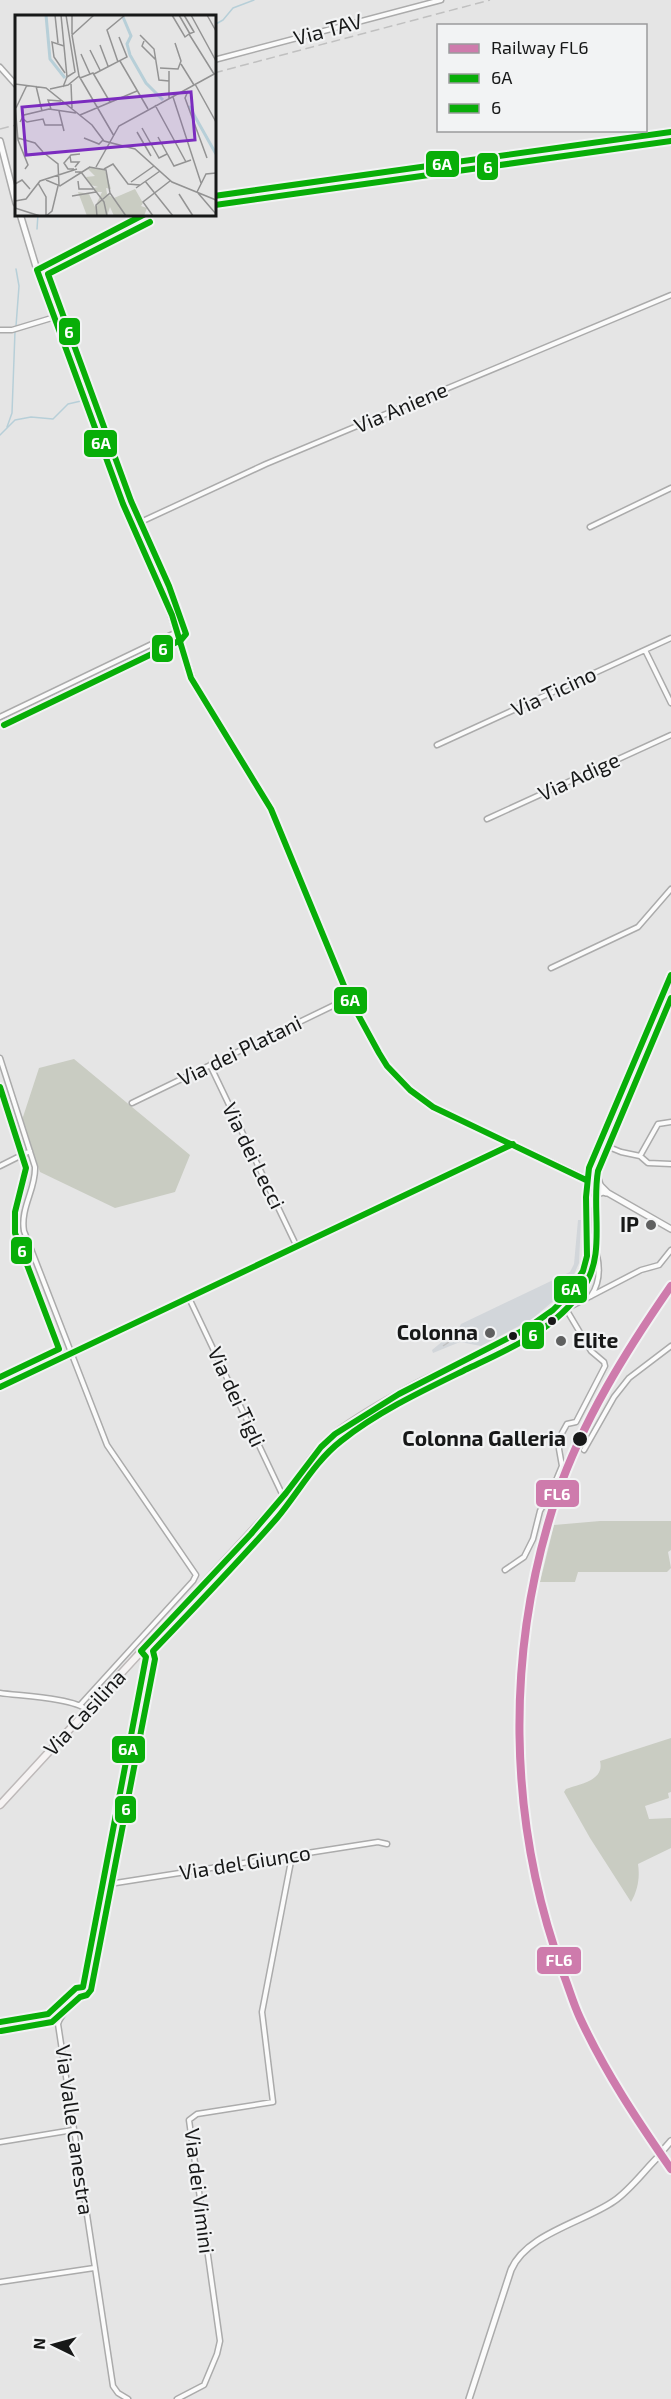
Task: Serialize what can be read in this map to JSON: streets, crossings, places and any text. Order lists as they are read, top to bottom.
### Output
{
  "streets": {
    "main road": ["Via Casilina"],
    "street": [
      "Via TAV",
      "Via Aniene",
      "Via Ticino",
      "Via Adige",
      "Via dei Platani",
      "Via dei Lecci",
      "Via dei Tigli",
      "Via del Giunco",
      "Via Valle Canestra",
      "Via dei Vimini"
    ]
  },
  "crossings": [
    ["Via dei Platani", "Via dei Lecci"],
    ["Via dei Tigli", "Via Casilina"],
    ["Via Casilina", "Via Valle Canestra"],
    ["Via del Giunco", "Via Valle Canestra"],
    ["Via del Giunco", "Via dei Vimini"]
  ],
  "places": [
    "IP",
    "Colonna",
    "Elite",
    "Colonna Galleria"
  ],
  "lines": ["transit line 6A", "transit line 6", "rail line FL6"],
  "legend": ["Railway FL6", "6A", "6"],
  "north": "left"
}
